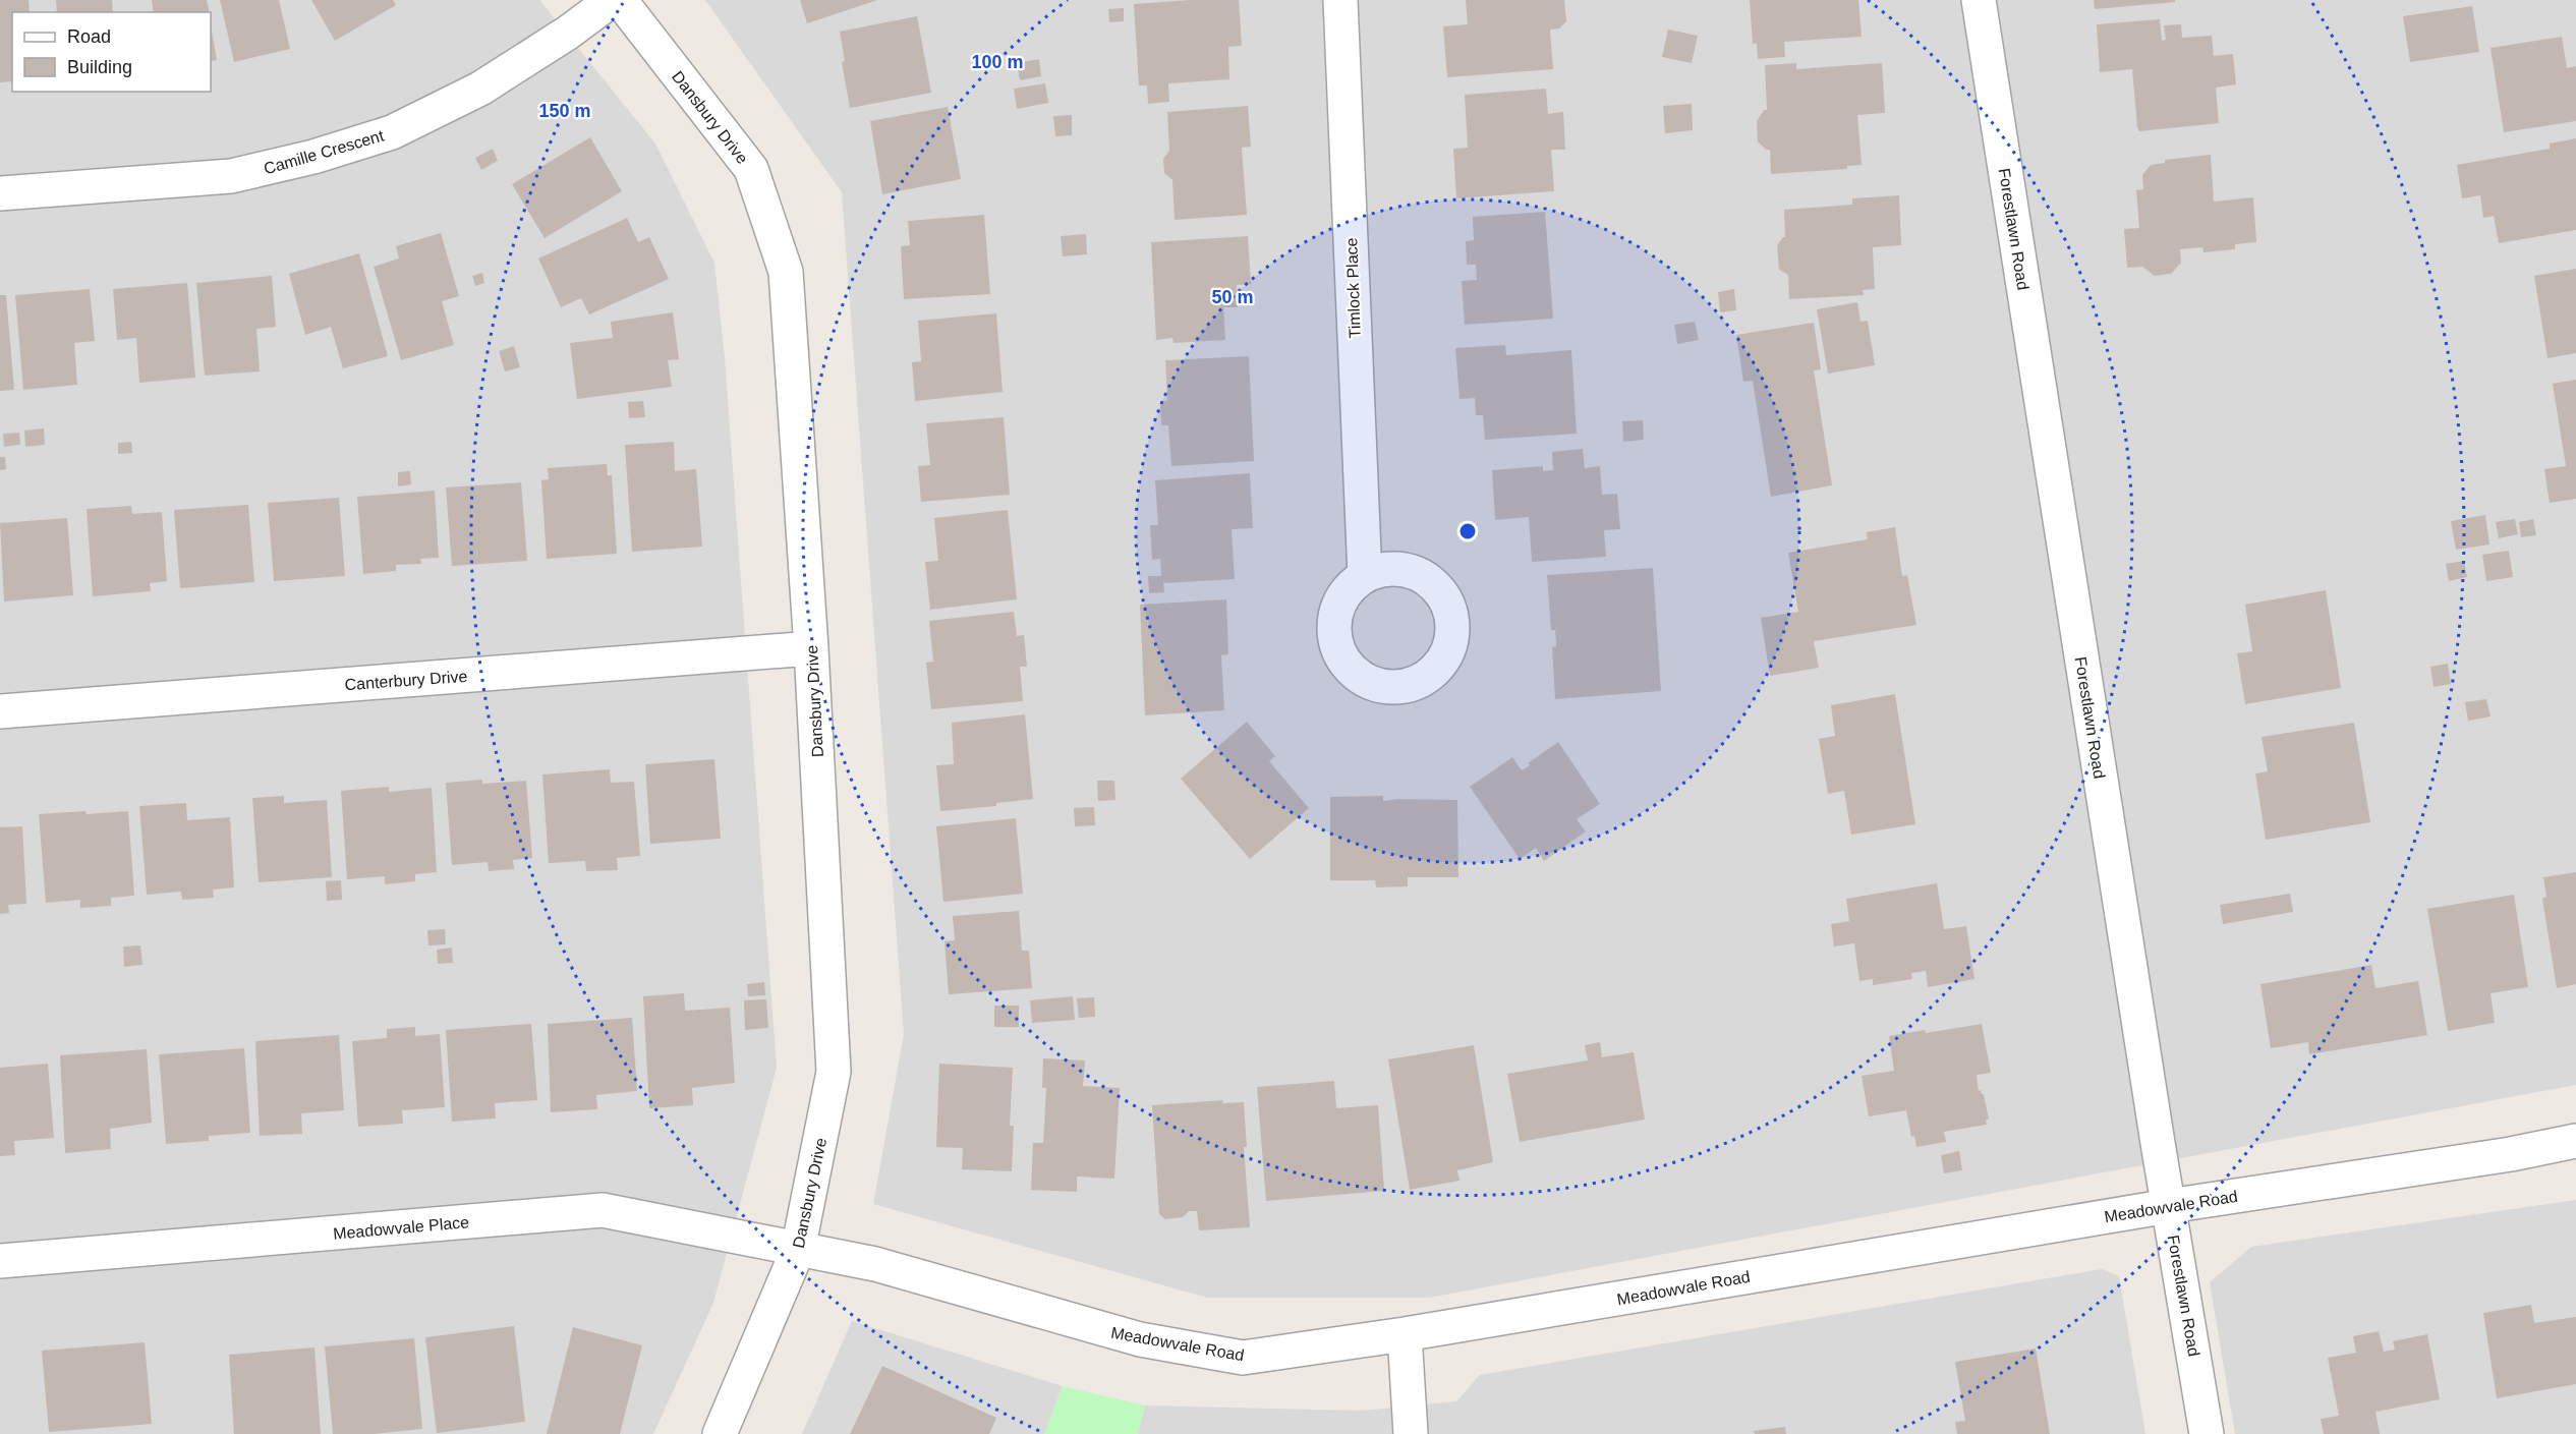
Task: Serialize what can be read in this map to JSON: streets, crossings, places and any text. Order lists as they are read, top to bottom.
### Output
{
  "streets": {
    "street": [
      "Dansbury Drive",
      "Camille Crescent",
      "Forestlawn Road",
      "Timlock Place",
      "Canterbury Drive",
      "Meadowvale Road",
      "Meadowvale Place"
    ]
  },
  "crossings": [
    ["Dansbury Drive", "Canterbury Drive"],
    ["Dansbury Drive", "Meadowvale Road"],
    ["Dansbury Drive", "Meadowvale Place"],
    ["Forestlawn Road", "Meadowvale Road"],
    ["Meadowvale Road", "Meadowvale Place"]
  ],
  "legend": ["Road", "Building"],
  "rings": ["100 m", "150 m", "50 m"]
}
